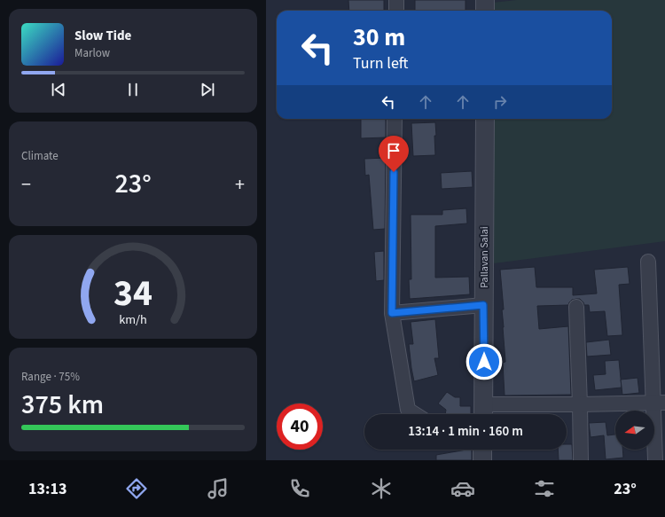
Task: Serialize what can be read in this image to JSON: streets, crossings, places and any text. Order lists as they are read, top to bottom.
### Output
{
  "streets": {
    "street": ["Pallavan Salai"]
  },
  "north": "left",
  "page": {
    "turn": ["30 m", "Turn left"],
    "song": ["Slow Tide", "Marlow"],
    "tile": [
      "Climate",
      ["Range · 75%", "375 km"]
    ],
    "heat": ["−", "23°", "+"],
    "limit": "40",
    "trip": "13:14 · 1 min · 160 m",
    "tabs": ["13:13", "23°"],
    "gauge": ["34", "km/h"]
  }
}
